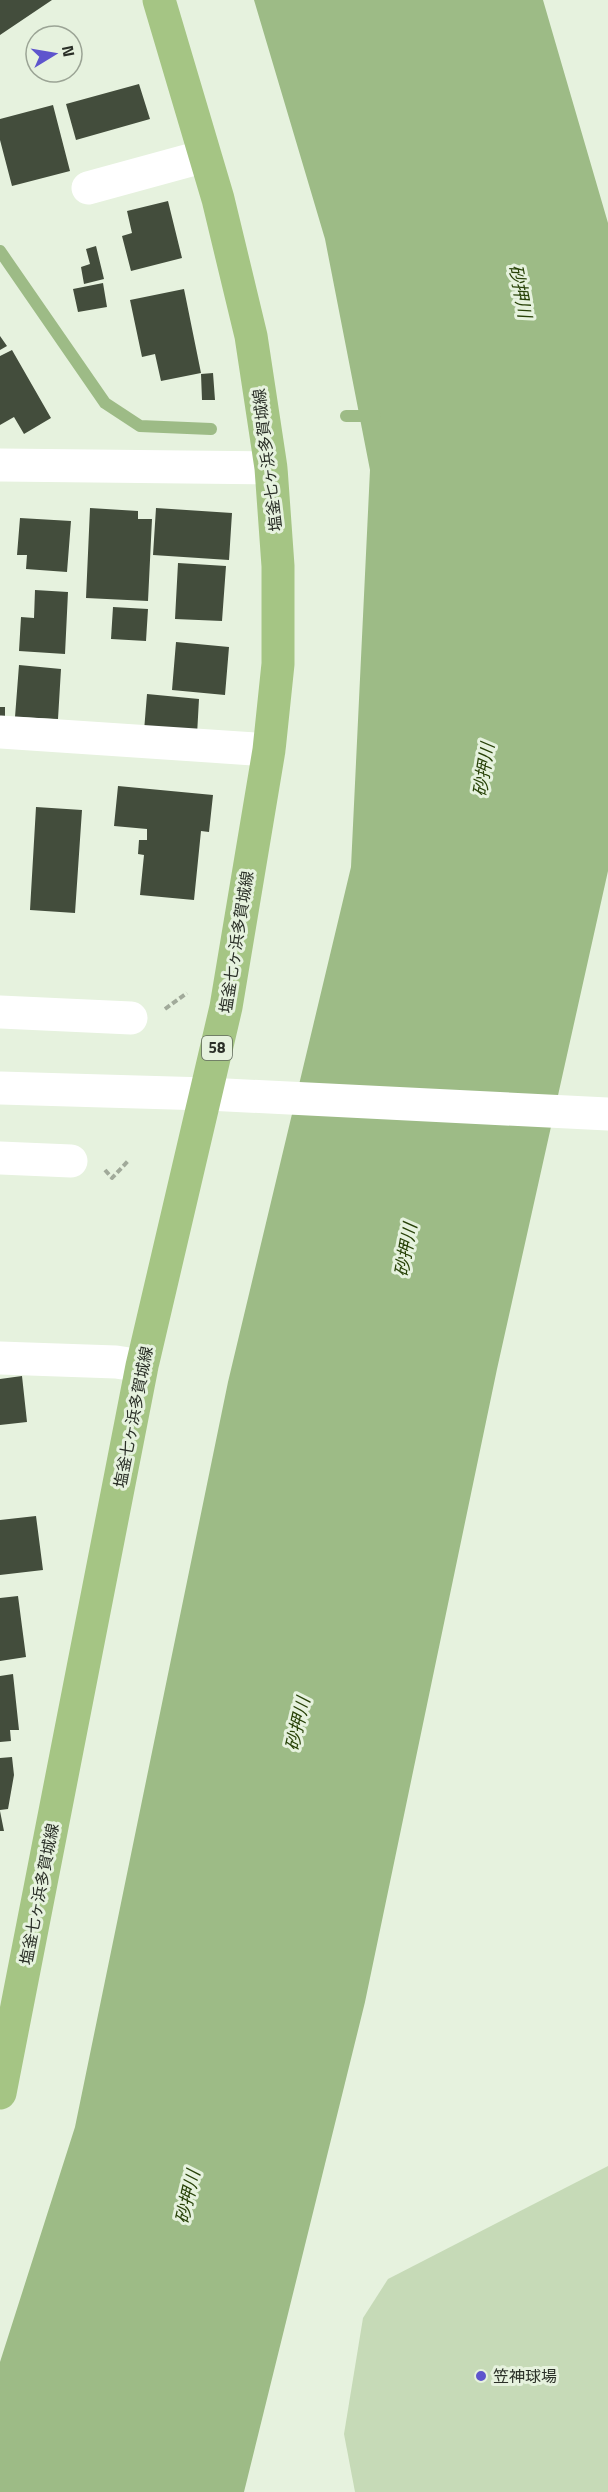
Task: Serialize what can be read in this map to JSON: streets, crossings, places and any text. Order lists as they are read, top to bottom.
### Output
{
  "streets": {
    "main road": ["塩釜七ヶ浜多賀城線", "58"]
  },
  "water": ["砂押川"],
  "places": ["笠神球場"],
  "north": "right"
}
